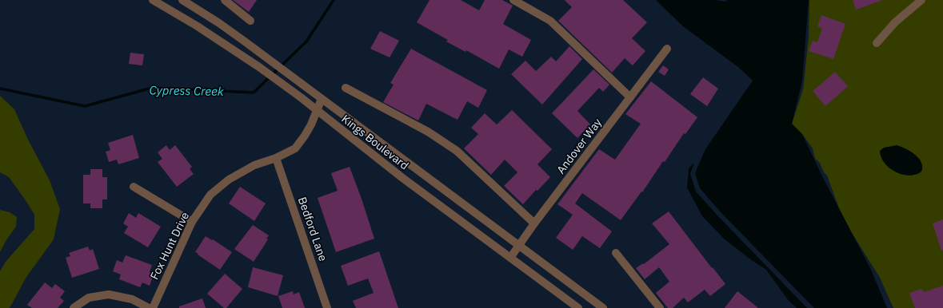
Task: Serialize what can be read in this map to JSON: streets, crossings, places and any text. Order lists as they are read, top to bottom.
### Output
{
  "streets": {
    "street": [
      "Kings Boulevard",
      "Andover Way",
      "Bedford Lane",
      "Fox Hunt Drive"
    ]
  },
  "crossings": [
    ["Kings Boulevard", "Andover Way"],
    ["Kings Boulevard", "Fox Hunt Drive"],
    ["Bedford Lane", "Fox Hunt Drive"]
  ],
  "water": ["Cypress Creek"]
}
